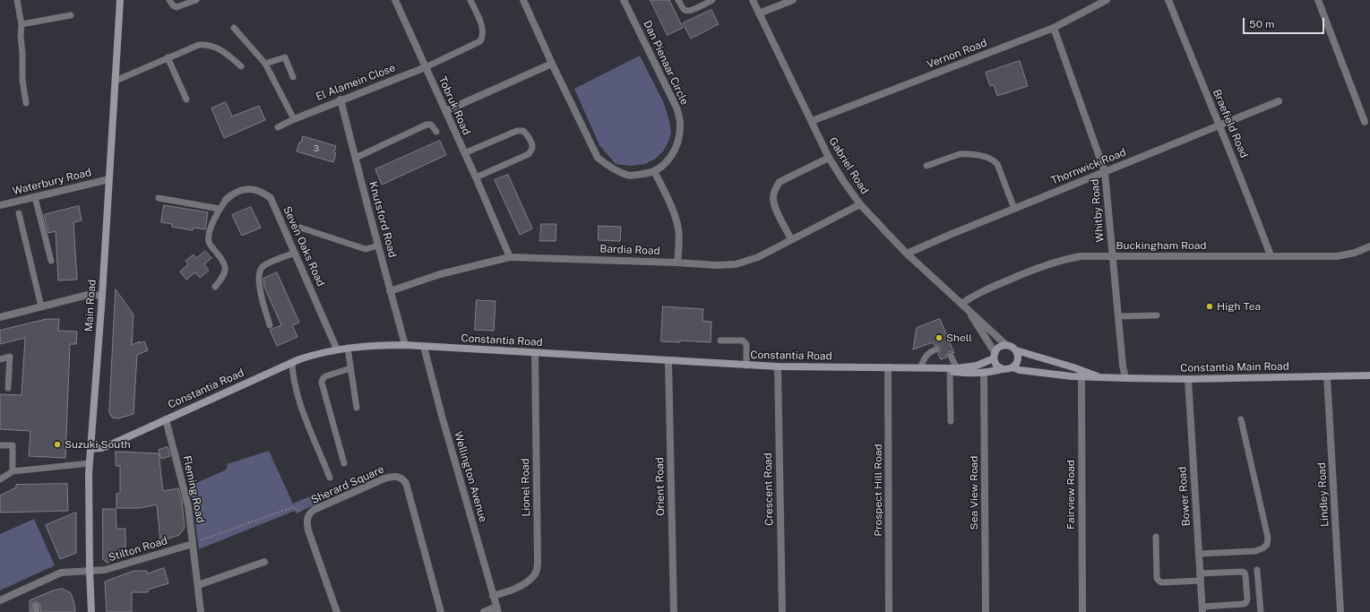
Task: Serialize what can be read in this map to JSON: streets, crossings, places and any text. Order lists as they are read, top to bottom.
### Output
{
  "streets": {
    "main road": ["Main Road", "Constantia Road", "Constantia Main Road"],
    "street": [
      "Vernon Road",
      "Dan Pienaar Circle",
      "El Alamein Close",
      "Tobruk Road",
      "Braefield Road",
      "Gabriel Road",
      "Thornwick Road",
      "Waterbury Road",
      "Whitby Road",
      "Knutsford Road",
      "Buckingham Road",
      "Seven Oaks Road",
      "Bardia Road",
      "Wellington Avenue",
      "Sherard Square",
      "Orient Road",
      "Lionel Road",
      "Fleming Road",
      "Crescent Road",
      "Prospect Hill Road",
      "Sea View Road",
      "Fairview Road",
      "Lindley Road",
      "Bower Road",
      "Stilton Road"
    ]
  },
  "crossings": [
    ["Vernon Road", "Gabriel Road"],
    ["Vernon Road", "Whitby Road"],
    ["El Alamein Close", "Tobruk Road"],
    ["El Alamein Close", "Knutsford Road"],
    ["Tobruk Road", "Bardia Road"],
    ["Braefield Road", "Thornwick Road"],
    ["Braefield Road", "Buckingham Road"],
    ["Gabriel Road", "Thornwick Road"],
    ["Gabriel Road", "Buckingham Road"],
    ["Gabriel Road", "Bardia Road"],
    ["Gabriel Road", "Constantia Road"],
    ["Gabriel Road", "Constantia Main Road"],
    ["Thornwick Road", "Whitby Road"],
    ["Waterbury Road", "Main Road"],
    ["Whitby Road", "Buckingham Road"],
    ["Whitby Road", "Constantia Main Road"],
    ["Knutsford Road", "Bardia Road"],
    ["Knutsford Road", "Constantia Road"],
    ["Seven Oaks Road", "Constantia Road"],
    ["Main Road", "Constantia Road"],
    ["Main Road", "Stilton Road"],
    ["Constantia Road", "Constantia Main Road"],
    ["Constantia Road", "Wellington Avenue"],
    ["Constantia Road", "Orient Road"],
    ["Constantia Road", "Lionel Road"],
    ["Constantia Road", "Fleming Road"],
    ["Constantia Road", "Crescent Road"],
    ["Constantia Road", "Prospect Hill Road"],
    ["Constantia Road", "Sea View Road"],
    ["Constantia Main Road", "Fairview Road"],
    ["Constantia Main Road", "Lindley Road"],
    ["Constantia Main Road", "Bower Road"],
    ["Wellington Avenue", "Lionel Road"],
    ["Fleming Road", "Stilton Road"]
  ],
  "places": ["High Tea", "Shell", "Suzuki South"],
  "house_numbers": ["3"],
  "scale_bar": "50 m"
}
